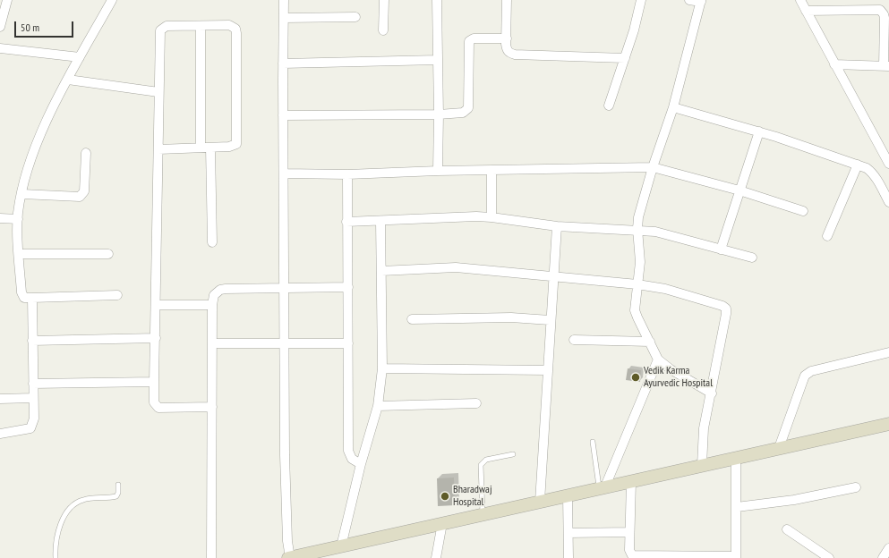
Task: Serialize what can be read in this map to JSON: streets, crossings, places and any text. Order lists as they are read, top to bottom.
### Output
{
  "places": ["Vedik Karma Ayurvedic Hospital", "Bharadwaj Hospital"],
  "scale_bar": "50 m"
}
